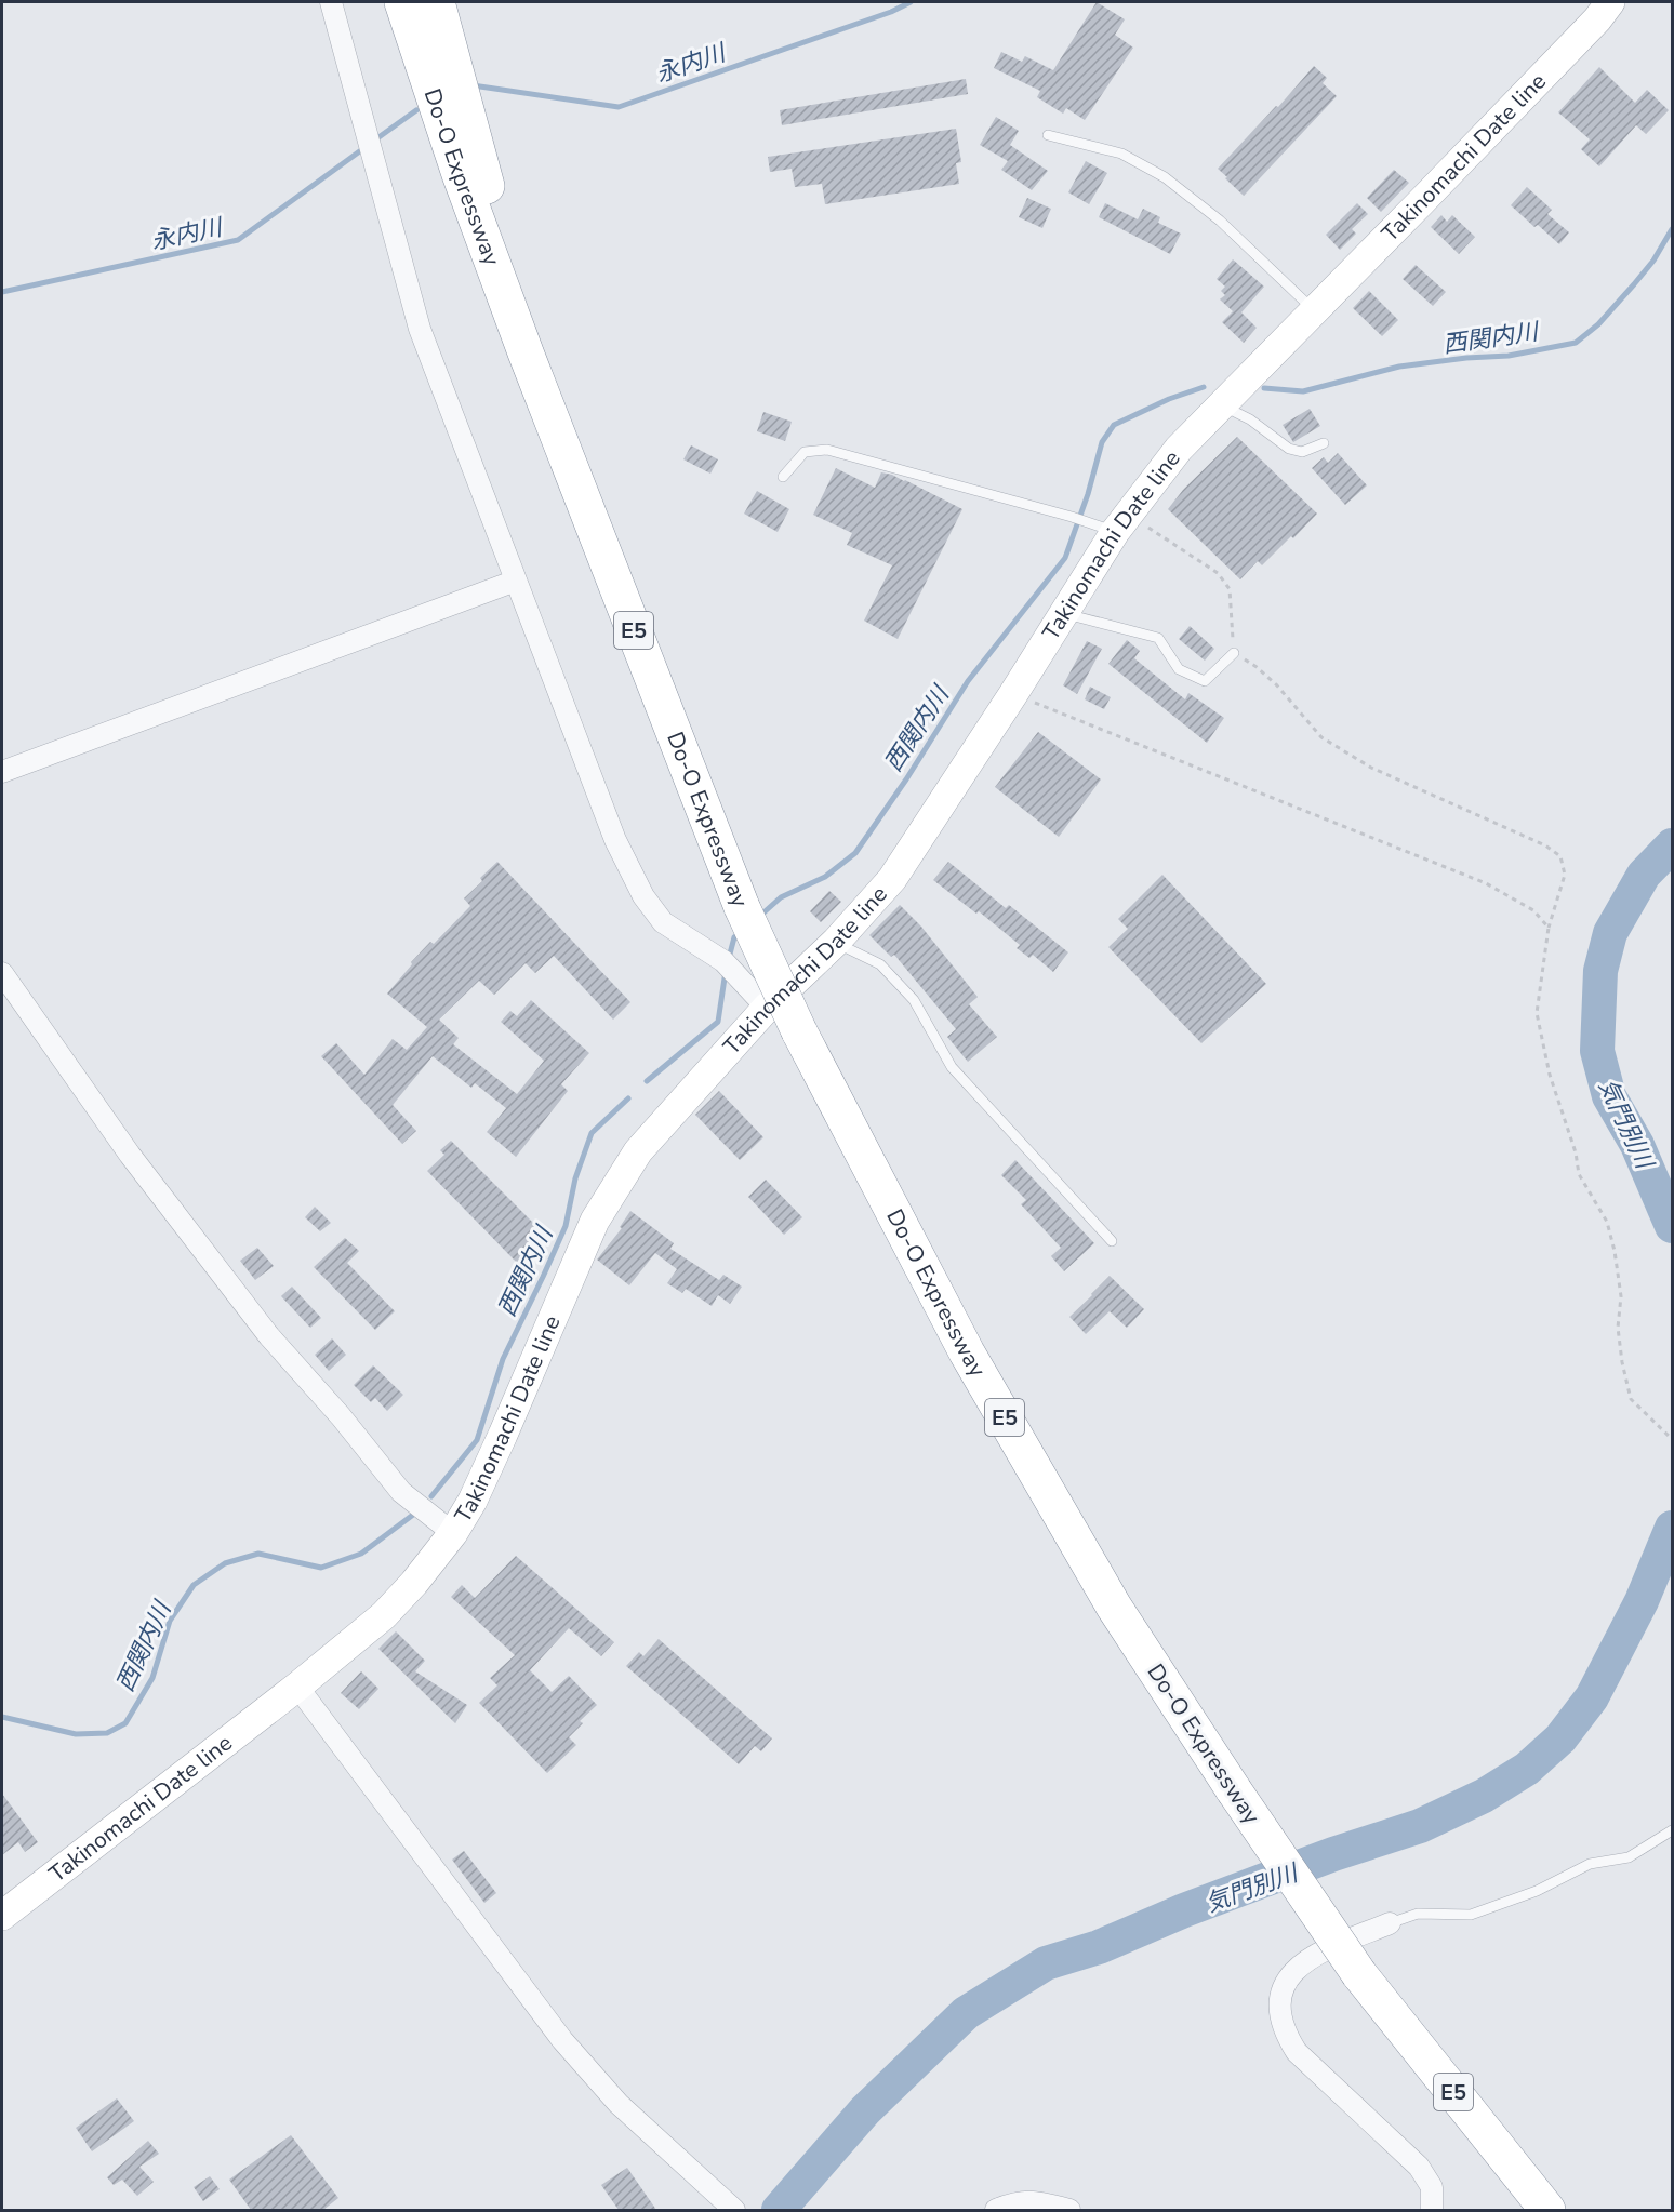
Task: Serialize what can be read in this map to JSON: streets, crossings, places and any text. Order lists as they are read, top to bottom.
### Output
{
  "streets": {
    "highway": ["Do-O Expressway", "E5"],
    "main road": ["Takinomachi Date line"]
  },
  "water": ["永内川", "西関内川", "気門別川"]
}
